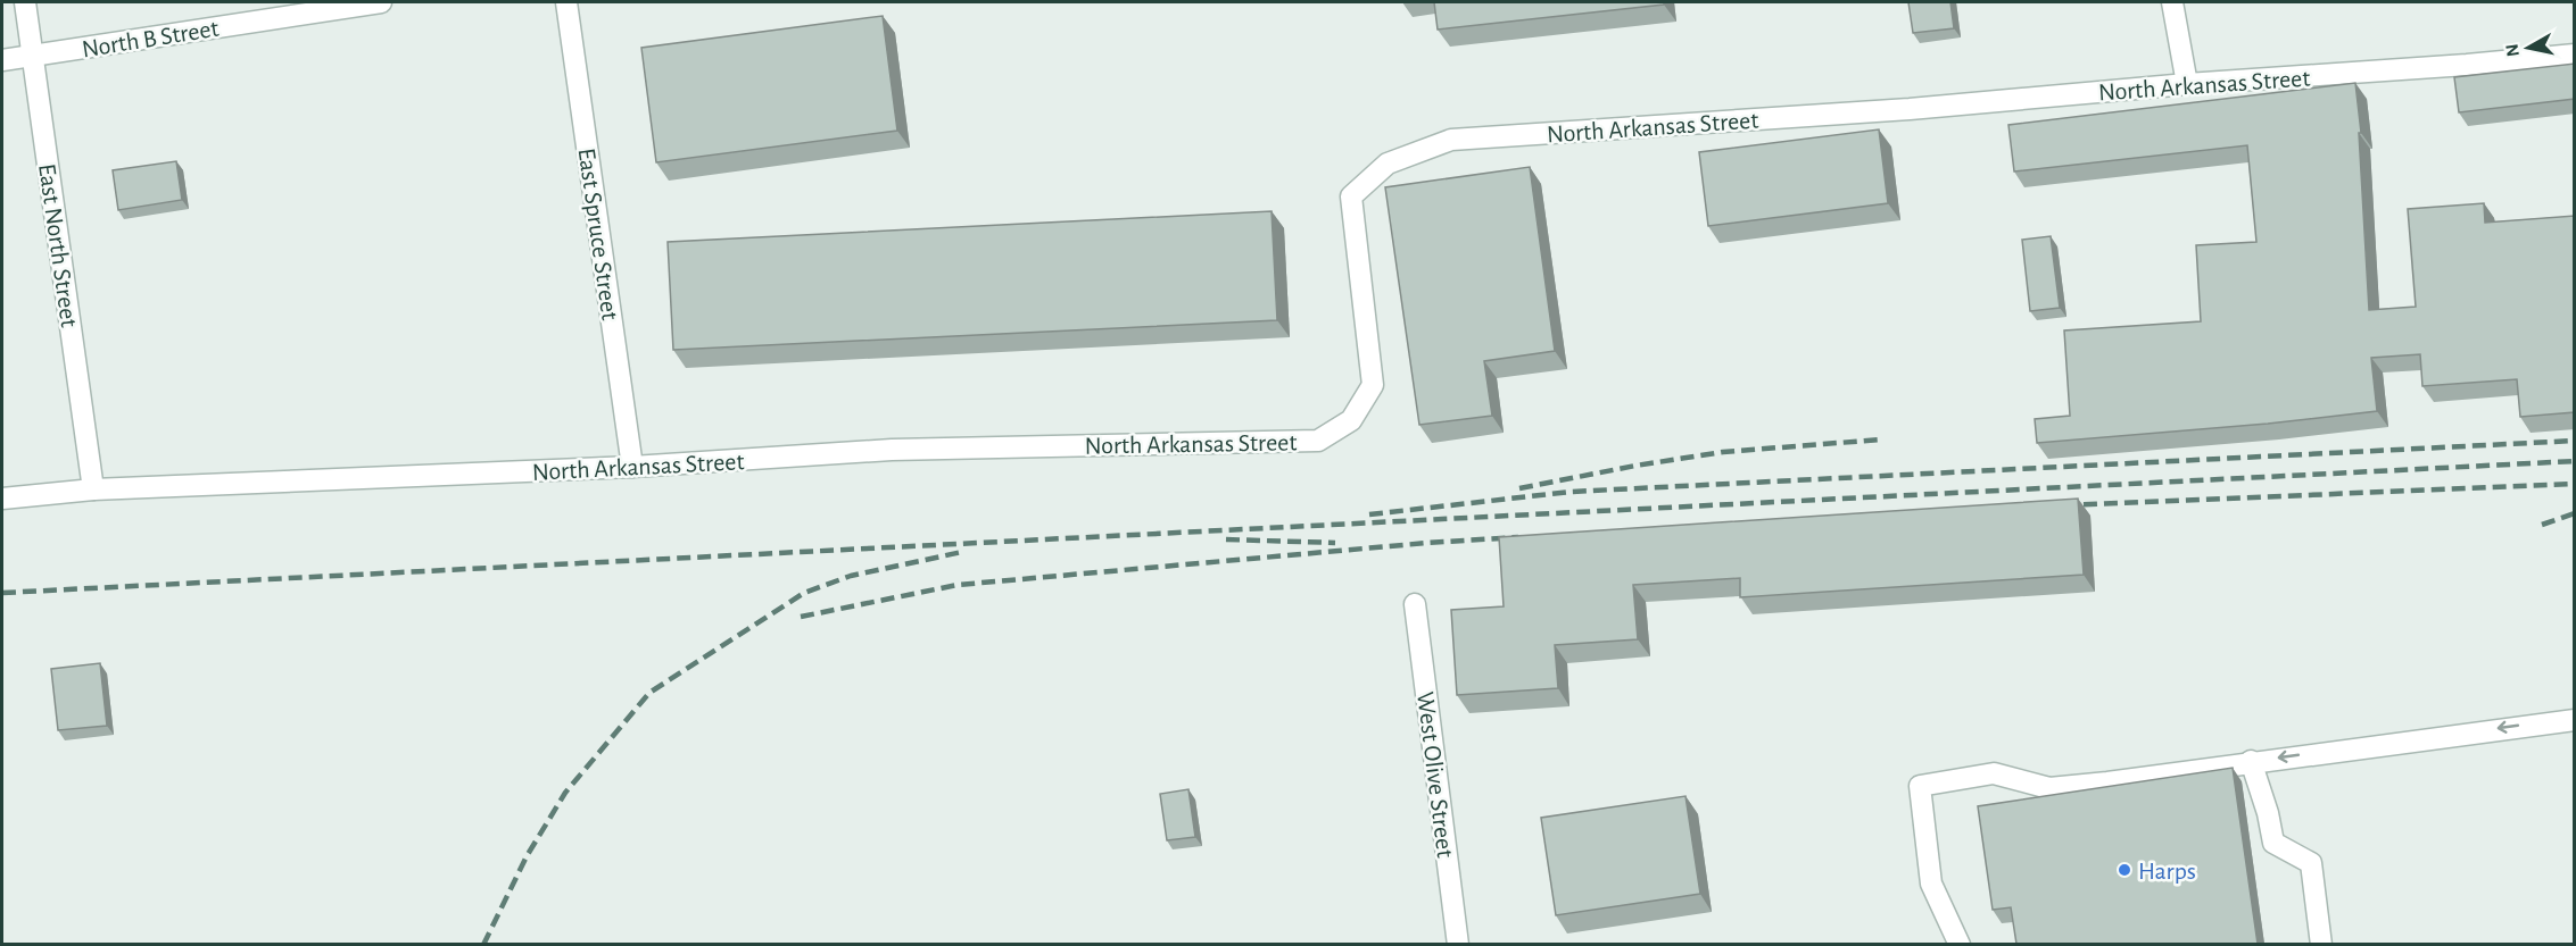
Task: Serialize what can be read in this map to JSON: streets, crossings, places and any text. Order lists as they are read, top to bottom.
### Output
{
  "streets": {
    "street": [
      "North B Street",
      "North Arkansas Street",
      "East Spruce Street",
      "East North Street",
      "West Olive Street"
    ]
  },
  "crossings": [
    ["North B Street", "East North Street"],
    ["North Arkansas Street", "East Spruce Street"],
    ["North Arkansas Street", "East North Street"]
  ],
  "places": ["Harps"],
  "north": "left"
}
